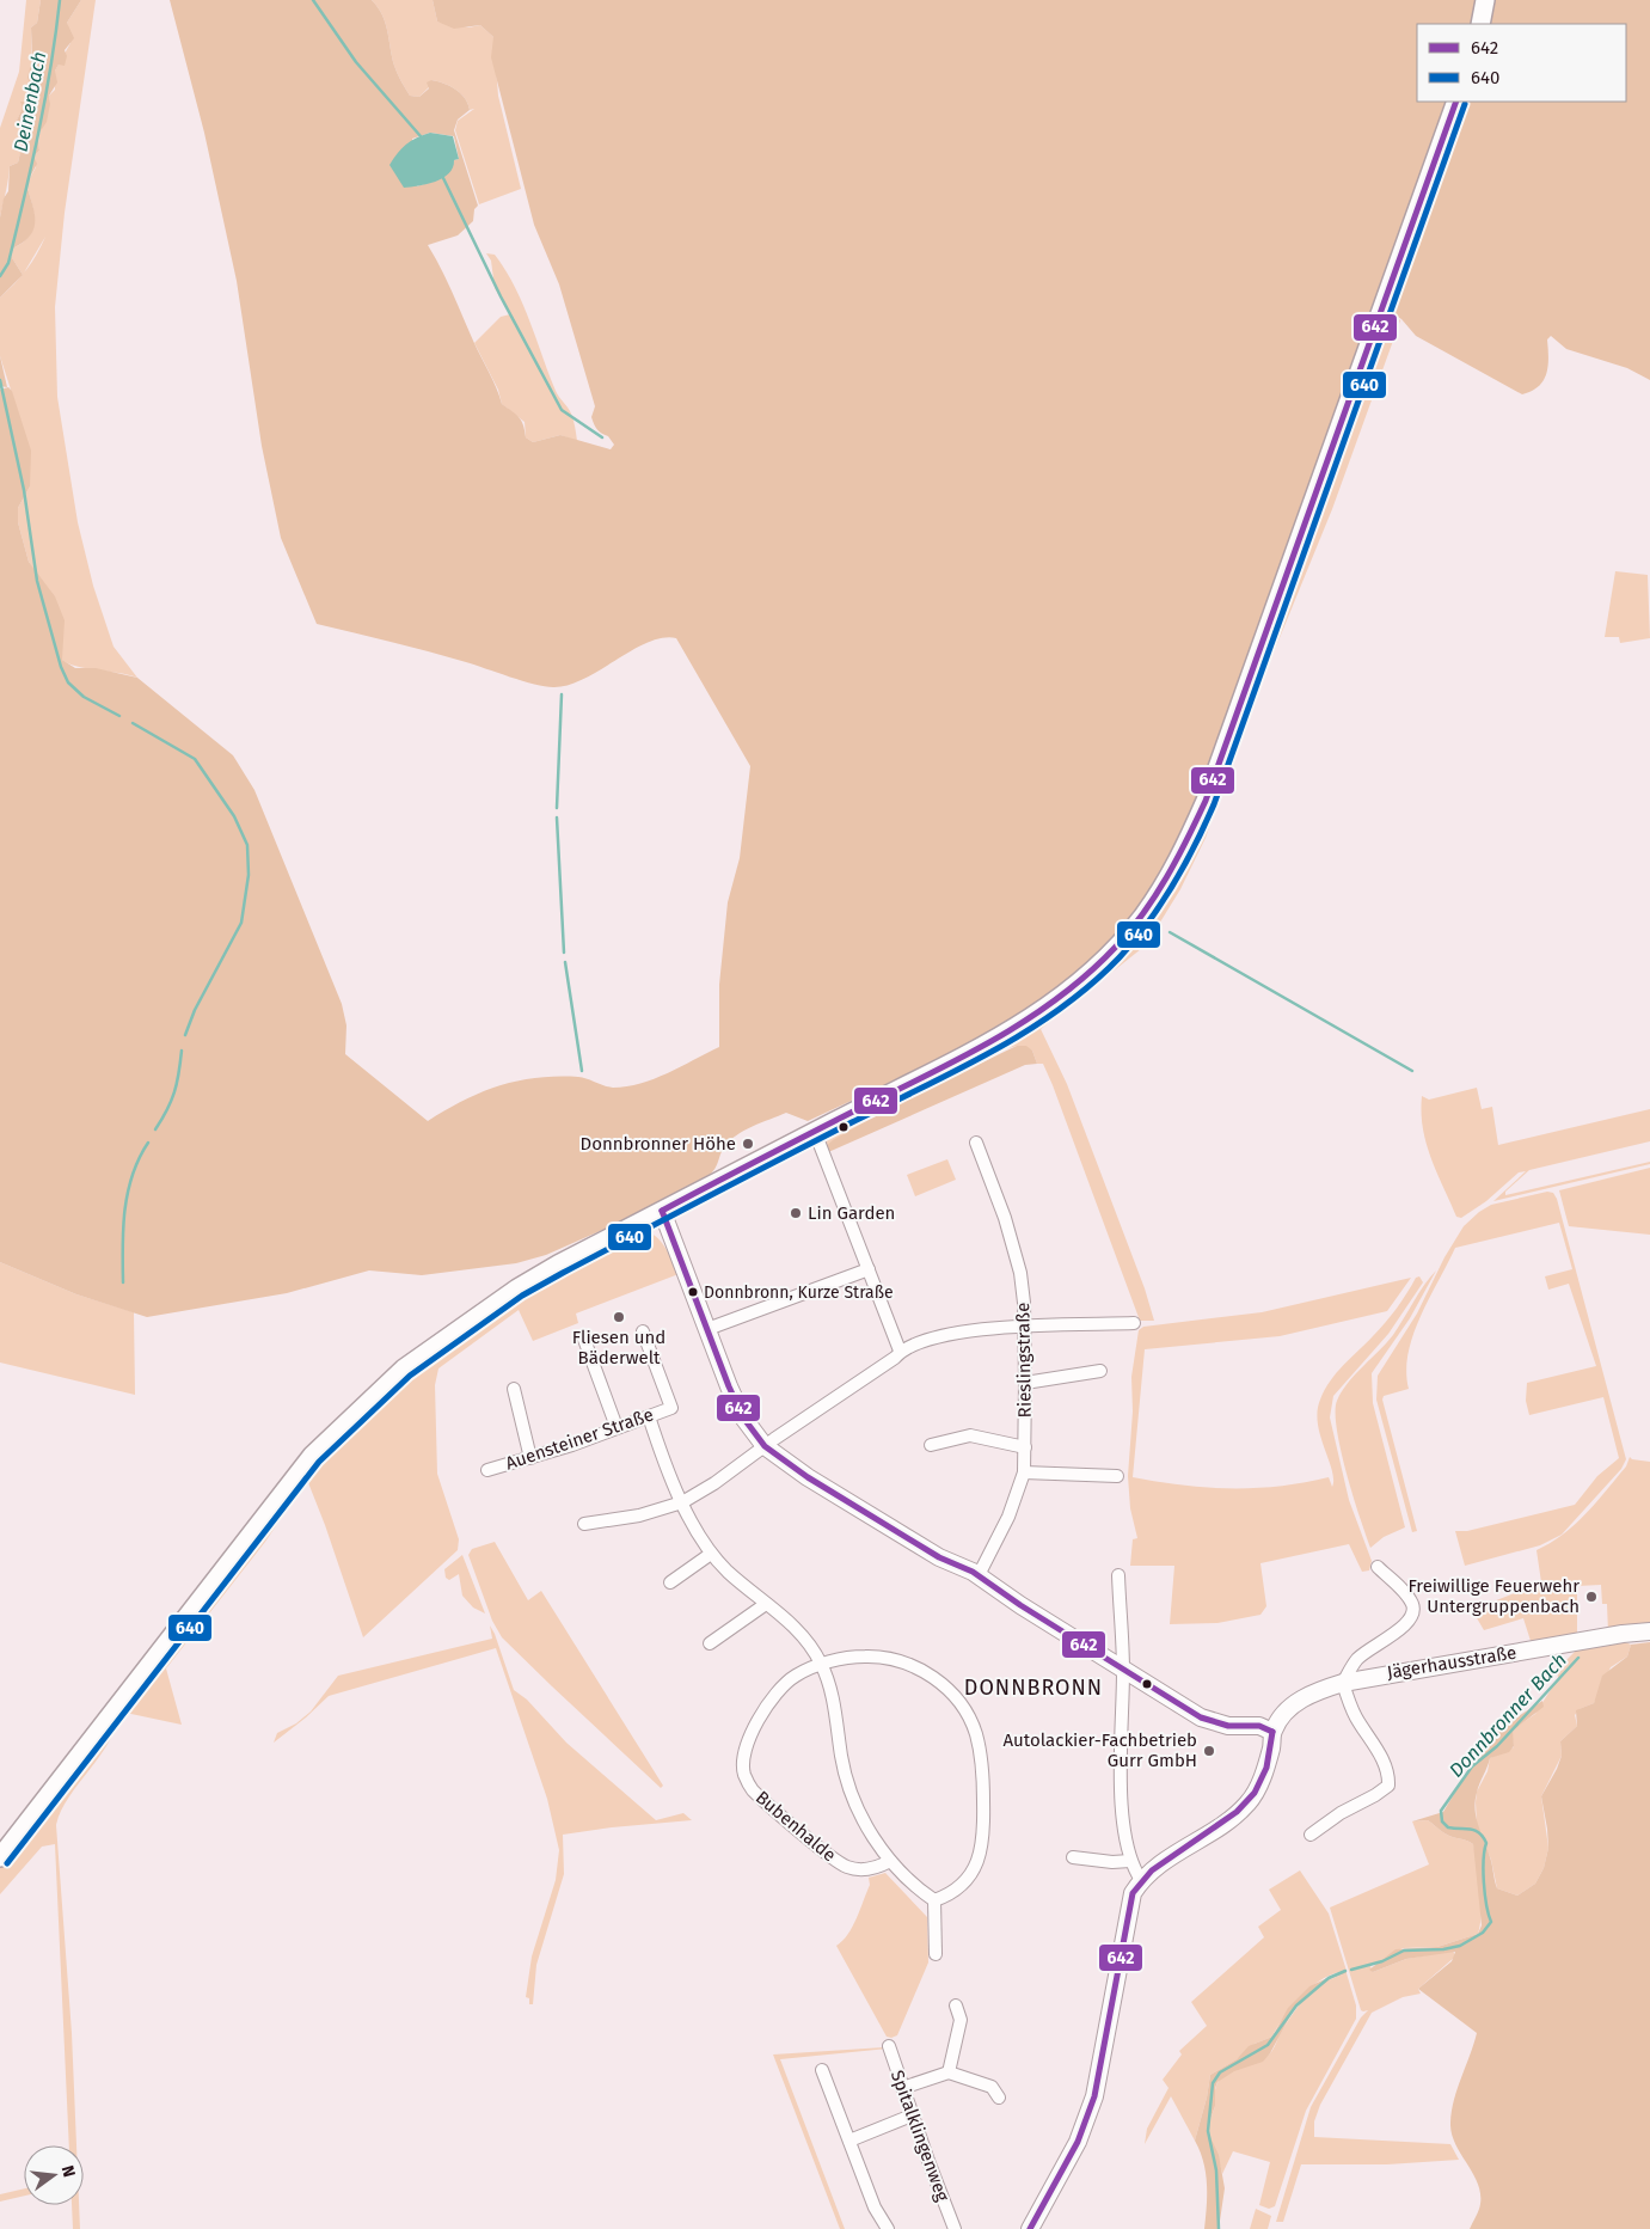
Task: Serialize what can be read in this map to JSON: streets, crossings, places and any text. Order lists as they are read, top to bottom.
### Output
{
  "streets": {
    "street": [
      "Rieslingstraße",
      "Auensteiner Straße",
      "Jägerhausstraße",
      "Bubenhalde",
      "Spitalklingenweg"
    ]
  },
  "districts": ["DONNBRONN"],
  "water": ["Deinenbach", "Donnbronner Bach"],
  "places": [
    "Donnbronner Höhe",
    "Lin Garden",
    "Donnbronn, Kurze Straße",
    "Fliesen und Bäderwelt",
    "Freiwillige Feuerwehr Untergruppenbach",
    "Autolackier-Fachbetrieb Gurr GmbH"
  ],
  "lines": ["transit line 642", "transit line 640"],
  "legend": ["642", "640"],
  "north": "right"
}
